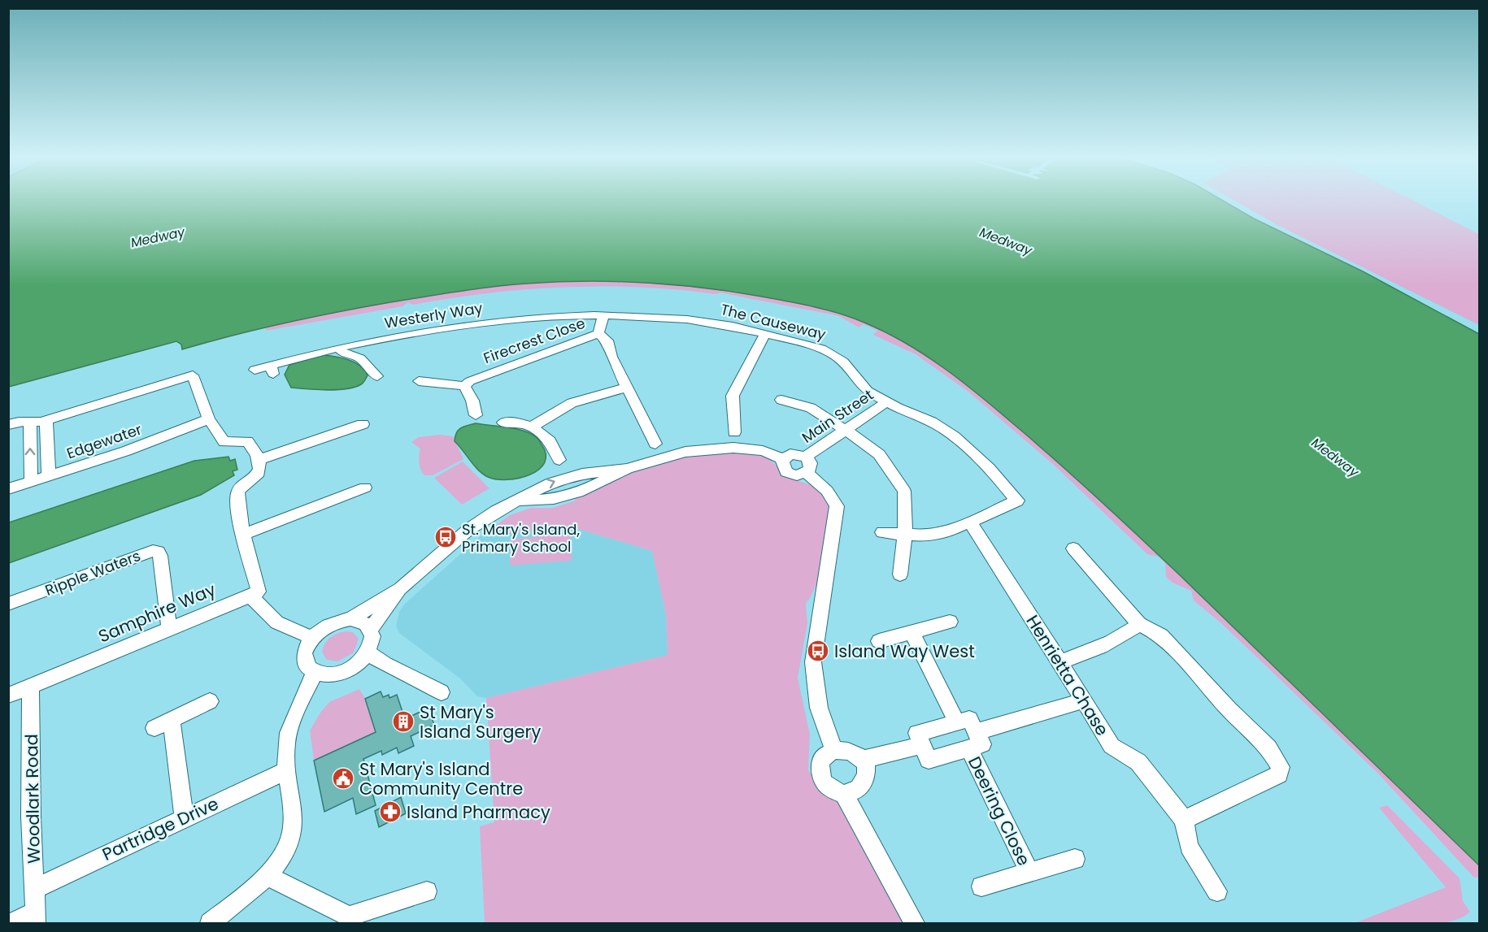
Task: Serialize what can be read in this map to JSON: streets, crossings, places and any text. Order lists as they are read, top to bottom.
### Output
{
  "streets": {
    "street": [
      "Westerly Way",
      "The Causeway",
      "Firecrest Close",
      "Main Street",
      "Edgewater",
      "Ripple Waters",
      "Samphire Way",
      "Henrietta Chase",
      "Woodlark Road",
      "Deering Close",
      "Partridge Drive"
    ]
  },
  "crossings": [
    ["Westerly Way", "The Causeway"],
    ["Westerly Way", "Firecrest Close"],
    ["The Causeway", "Firecrest Close"],
    ["The Causeway", "Main Street"],
    ["The Causeway", "Henrietta Chase"],
    ["Ripple Waters", "Samphire Way"],
    ["Samphire Way", "Woodlark Road"],
    ["Woodlark Road", "Partridge Drive"]
  ],
  "water": ["Medway"],
  "places": {
    "bus stop": ["St. Mary's Island, Primary School", "Island Way West"],
    "building": ["St Mary's Island Surgery"],
    "public building": ["St Mary's Island Community Centre"],
    "pharmacy": ["Island Pharmacy"]
  }
}
